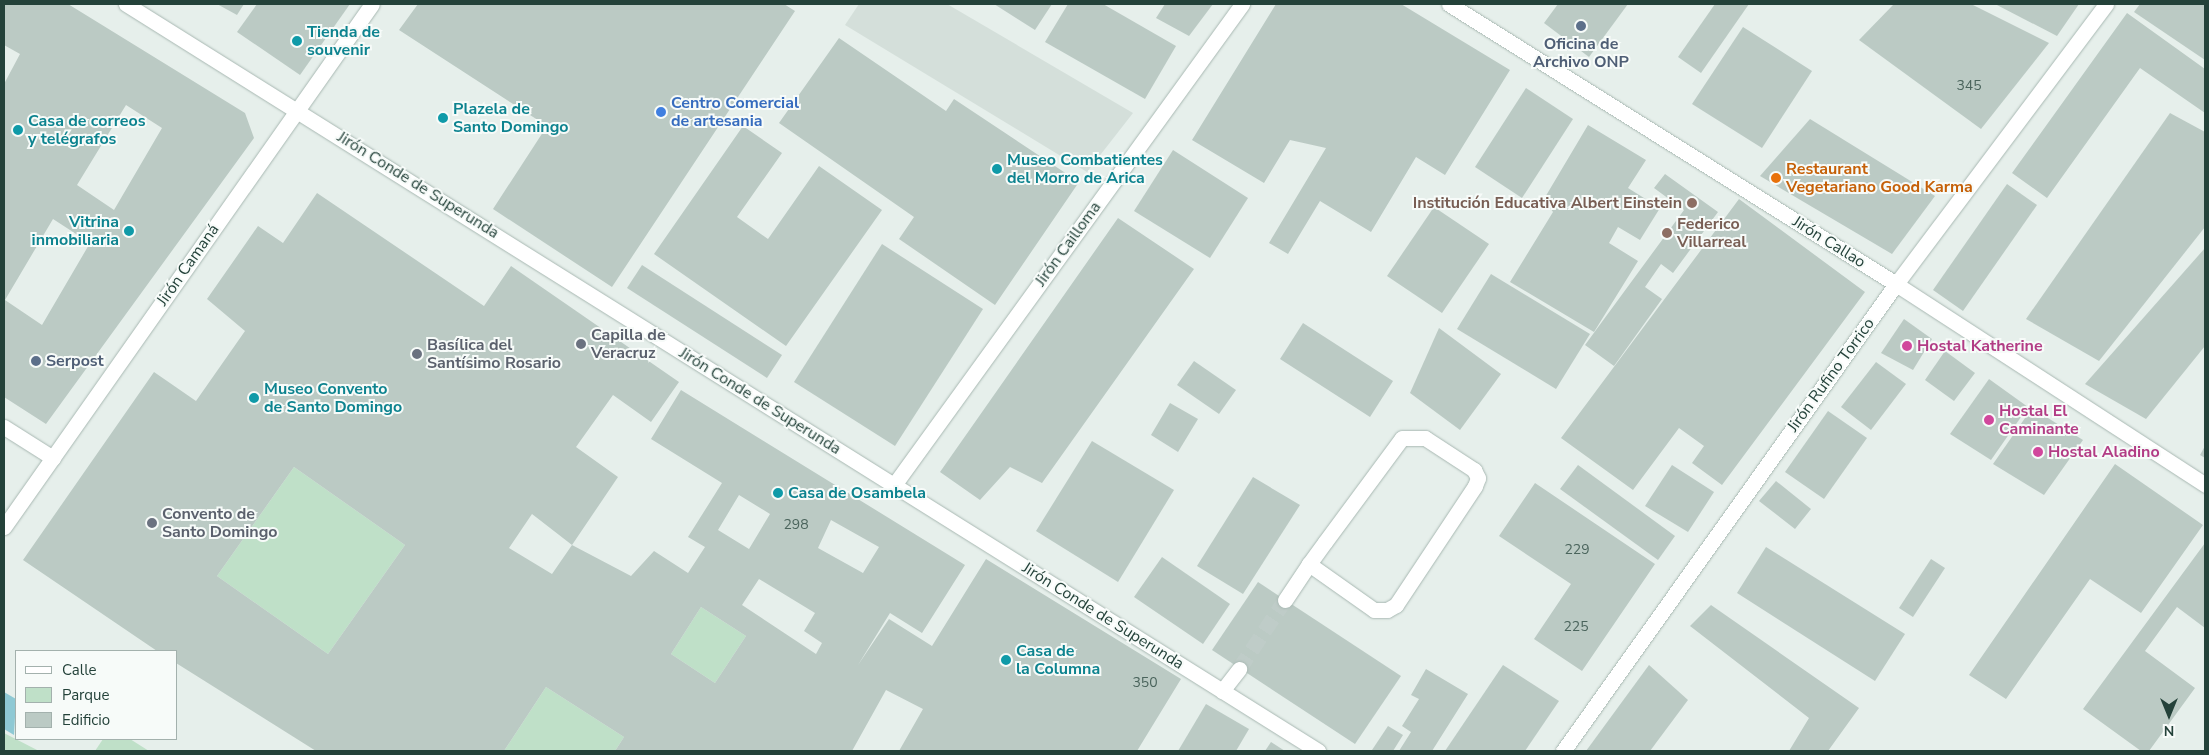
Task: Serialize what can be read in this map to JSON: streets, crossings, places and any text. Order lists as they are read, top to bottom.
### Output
{
  "streets": {
    "street": [
      "Jirón Conde de Superunda",
      "Jirón Callao",
      "Jirón Cailloma",
      "Jirón Camaná",
      "Jirón Rufino Torrico"
    ]
  },
  "crossings": [
    ["Jirón Conde de Superunda", "Jirón Cailloma"],
    ["Jirón Conde de Superunda", "Jirón Camaná"],
    ["Jirón Callao", "Jirón Rufino Torrico"]
  ],
  "places": [
    "Oficina de Archivo ONP",
    "Tienda de souvenir",
    "Centro Comercial de artesania",
    "Plazela de Santo Domingo",
    "Casa de correos y telégrafos",
    "Museo Combatientes del Morro de Arica",
    "Restaurant Vegetariano Good Karma",
    "Institución Educativa Albert Einstein",
    "Vitrina inmobiliaria",
    "Federico Villarreal",
    "Capilla de Veracruz",
    "Hostal Katherine",
    "Basílica del Santísimo Rosario",
    "Serpost",
    "Museo Convento de Santo Domingo",
    "Hostal El Caminante",
    "Hostal Aladino",
    "Casa de Osambela",
    "Convento de Santo Domingo",
    "Casa de la Columna"
  ],
  "house_numbers": [
    "345",
    "298",
    "229",
    "225",
    "350"
  ],
  "legend": ["Calle", "Parque", "Edificio"],
  "north": "bottom"
}
